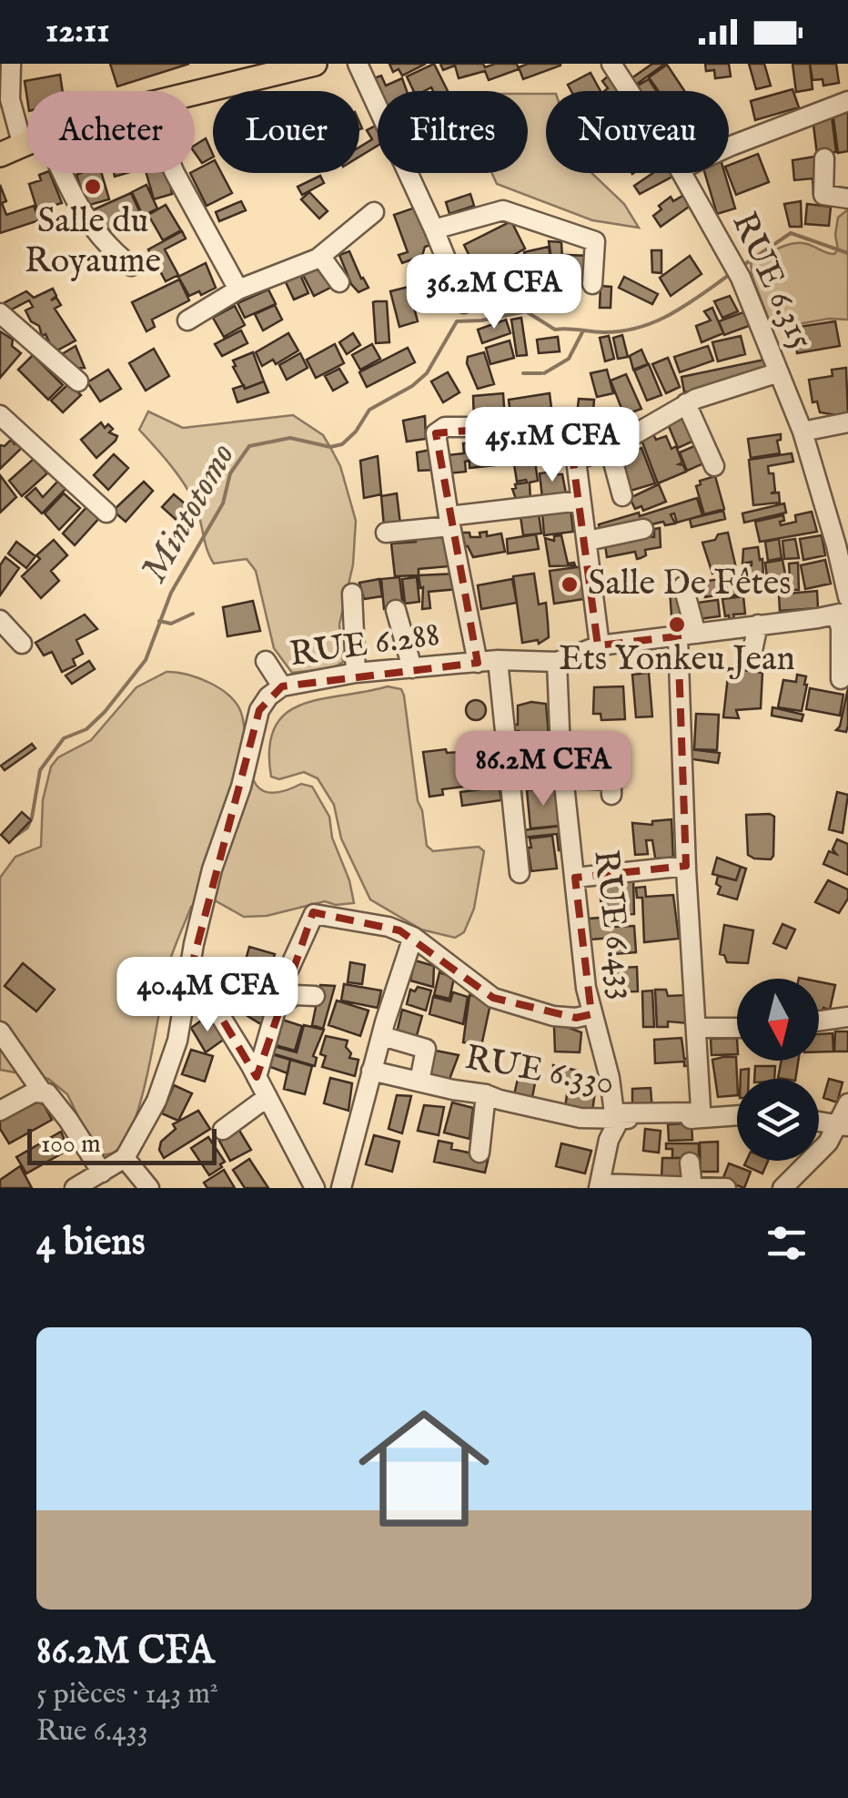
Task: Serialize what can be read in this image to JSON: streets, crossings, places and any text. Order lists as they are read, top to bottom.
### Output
{
  "streets": {
    "street": [
      "RUE 6.315",
      "RUE 6.288",
      "RUE 6.433",
      "RUE 6.330"
    ]
  },
  "crossings": [
    ["RUE 6.288", "RUE 6.433"],
    ["RUE 6.433", "RUE 6.330"]
  ],
  "water": ["Mintotomo"],
  "places": ["Salle du Royaume", "Salle De Fêtes", "Ets Yonkeu Jean"],
  "scale_bar": "100 m",
  "north": "bottom",
  "page": {
    "status": "12:11",
    "chip": [
      "Acheter",
      "Louer",
      "Filtres",
      "Nouveau"
    ],
    "price": [
      "36.2M CFA",
      "45.1M CFA",
      "86.2M CFA",
      "40.4M CFA"
    ],
    "scale": "100 m",
    "heading": "4 biens",
    "list": [
      {
        "name": "86.2M CFA",
        "note": "5 pièces · 143 m² · Rue 6.433"
      }
    ]
  }
}
